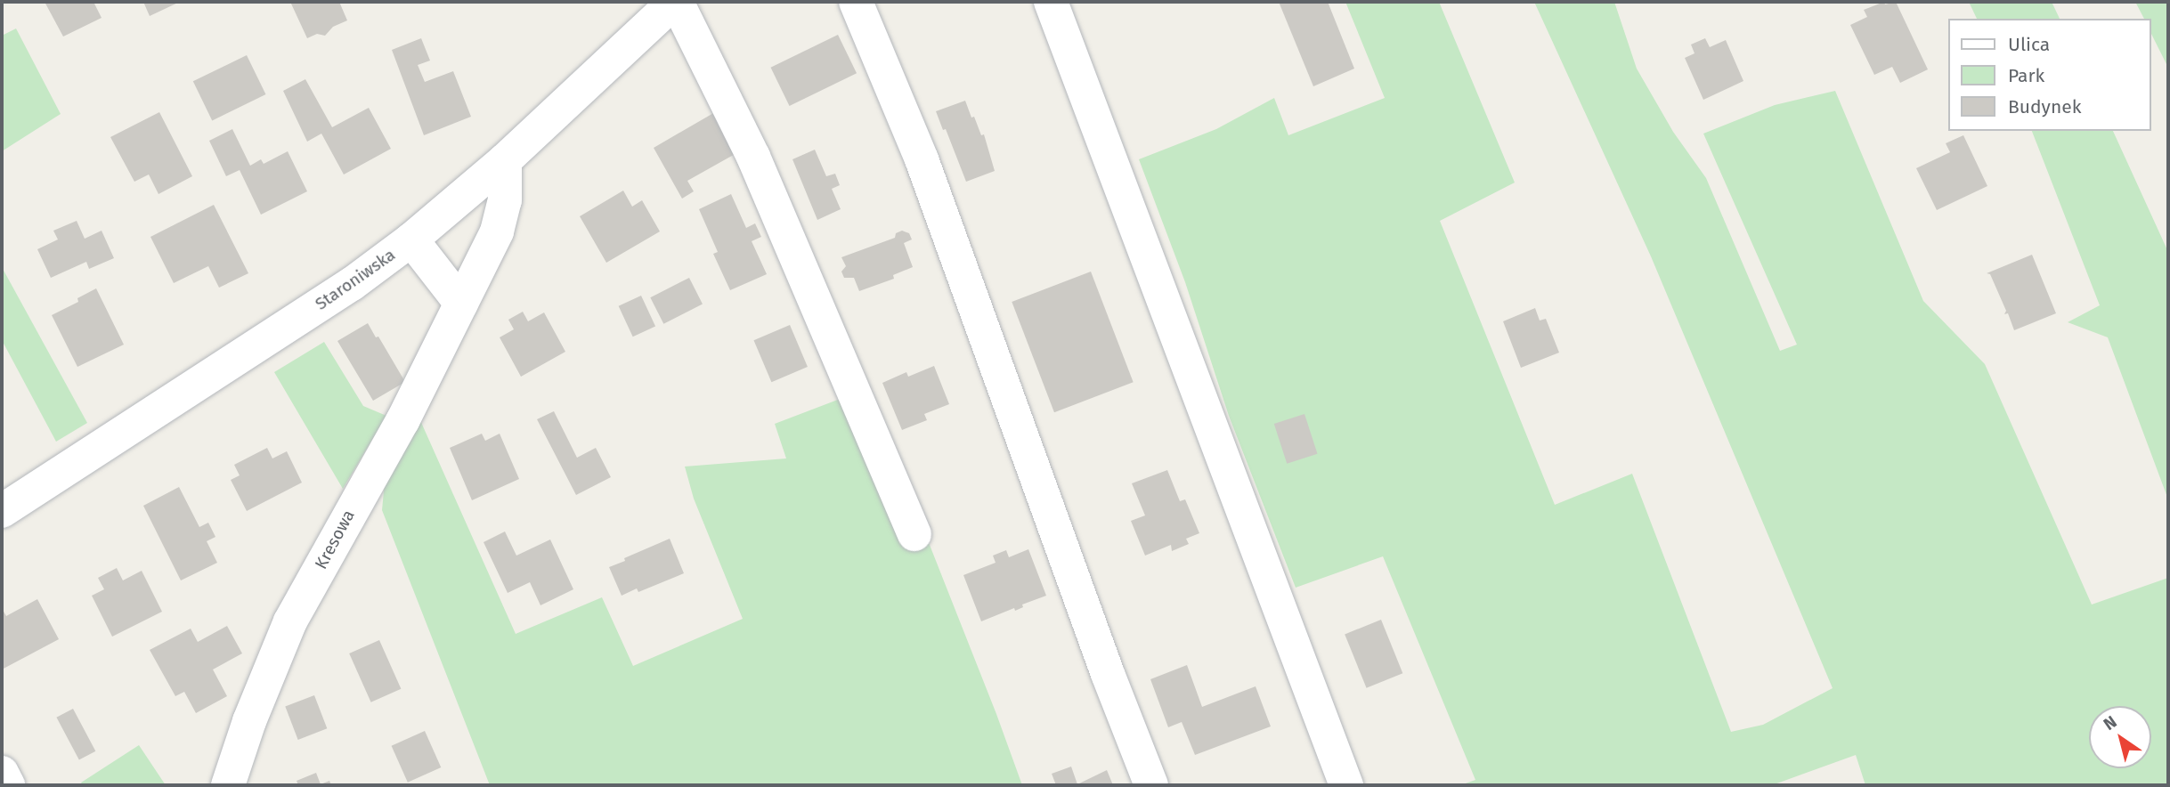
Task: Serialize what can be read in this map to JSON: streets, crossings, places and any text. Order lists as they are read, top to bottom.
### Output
{
  "streets": {
    "street": ["Staroniwska", "Kresowa"]
  },
  "crossings": [
    ["Staroniwska", "Kresowa"]
  ],
  "legend": ["Ulica", "Park", "Budynek"],
  "north": "top left"
}
